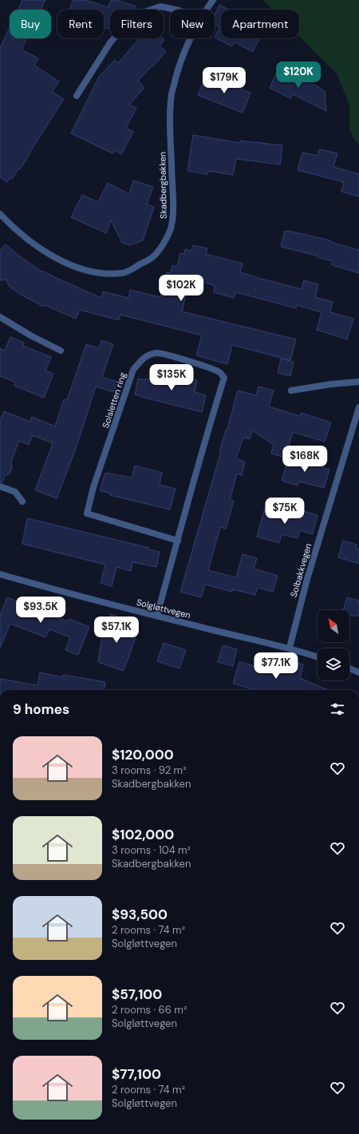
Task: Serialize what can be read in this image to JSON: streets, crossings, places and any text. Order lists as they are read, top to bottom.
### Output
{
  "streets": {
    "street": [
      "Skadbergbakken",
      "Solsletten ring",
      "Solbakkvegen",
      "Solgløttvegen"
    ]
  },
  "crossings": [
    ["Solsletten ring", "Solgløttvegen"],
    ["Solbakkvegen", "Solgløttvegen"]
  ],
  "north": "top left",
  "page": {
    "chip": [
      "Buy",
      "Rent",
      "Filters",
      "New",
      "Apartment"
    ],
    "price": [
      "$120K",
      "$179K",
      "$102K",
      "$135K",
      "$168K",
      "$75K",
      "$93.5K",
      "$57.1K",
      "$77.1K"
    ],
    "heading": "9 homes",
    "list": [
      {
        "name": "$120,000",
        "note": "3 rooms · 92 m² · Skadbergbakken"
      },
      {
        "name": "$102,000",
        "note": "3 rooms · 104 m² · Skadbergbakken"
      },
      {
        "name": "$93,500",
        "note": "2 rooms · 74 m² · Solgløttvegen"
      },
      {
        "name": "$57,100",
        "note": "2 rooms · 66 m² · Solgløttvegen"
      },
      {
        "name": "$77,100",
        "note": "2 rooms · 74 m² · Solgløttvegen"
      }
    ]
  }
}
